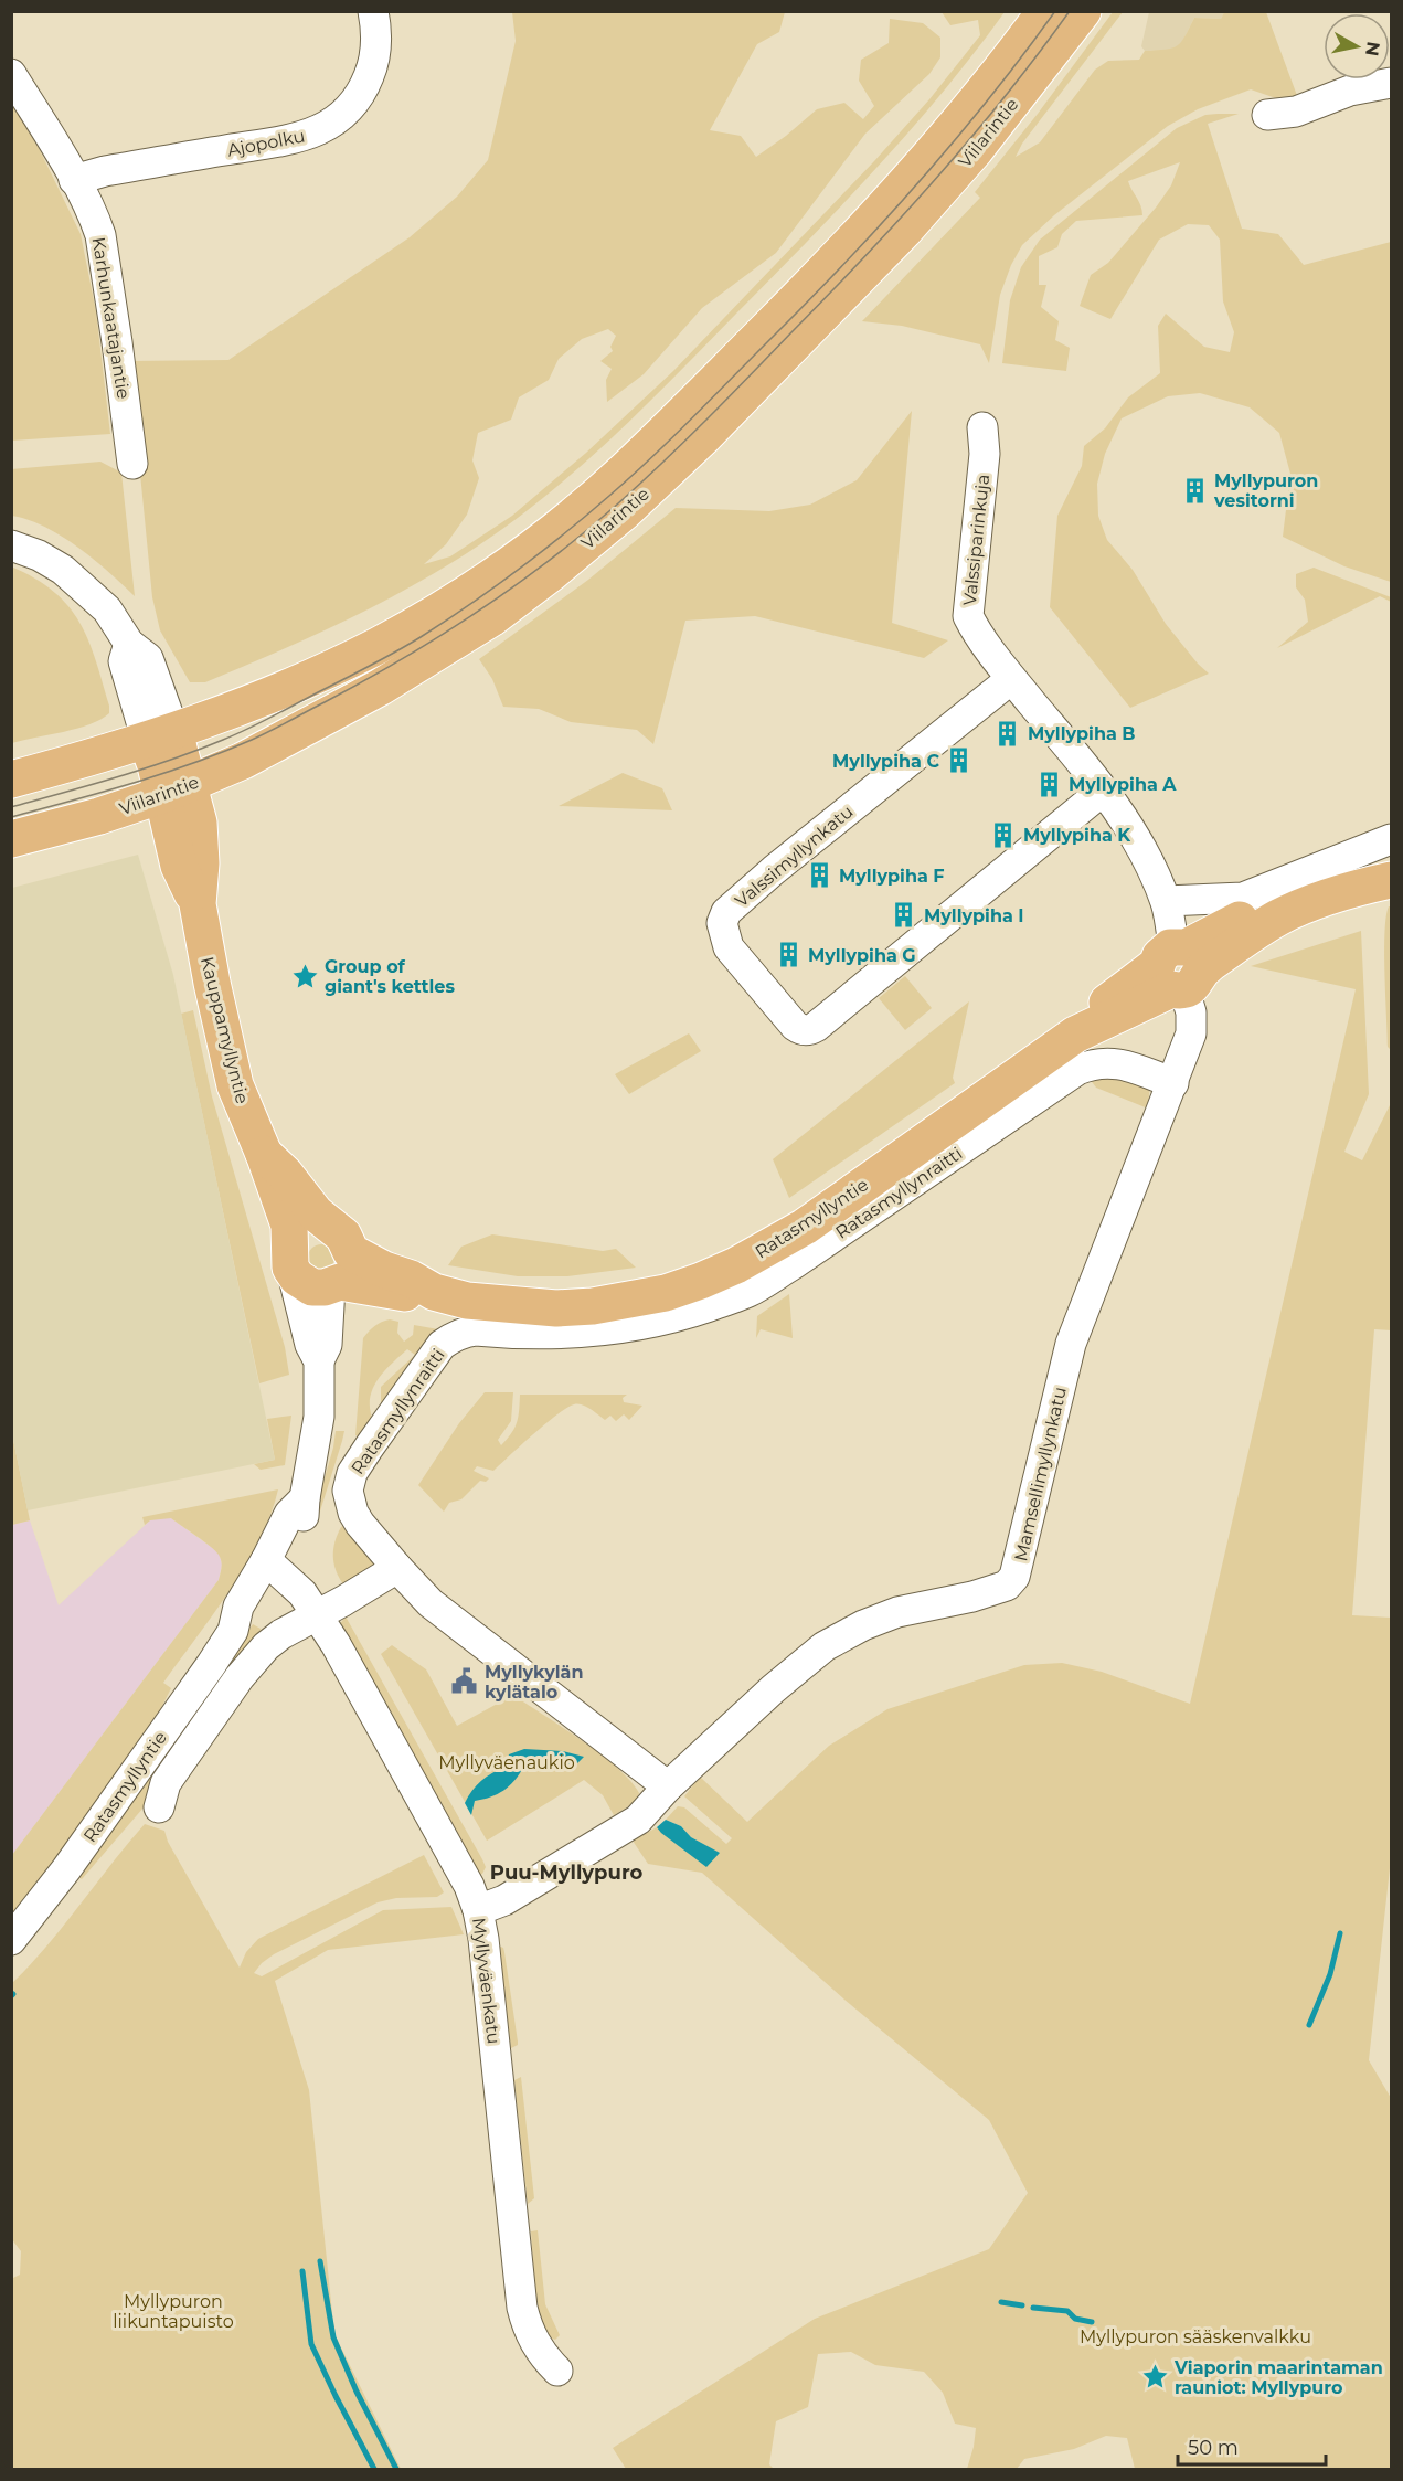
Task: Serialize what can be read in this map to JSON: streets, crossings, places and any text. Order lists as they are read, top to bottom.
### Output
{
  "streets": {
    "main road": ["Viilarintie", "Kauppamyllyntie", "Ratasmyllyntie"],
    "street": [
      "Ajopolku",
      "Karhunkaatajantie",
      "Valssiparinkuja",
      "Valssimyllynkatu",
      "Ratasmyllynraitti",
      "Mamsellimyllynkatu",
      "Myllyväenkatu"
    ]
  },
  "crossings": [
    ["Viilarintie", "Kauppamyllyntie"],
    ["Ajopolku", "Karhunkaatajantie"],
    ["Valssiparinkuja", "Valssimyllynkatu"],
    ["Kauppamyllyntie", "Ratasmyllyntie"],
    ["Ratasmyllynraitti", "Mamsellimyllynkatu"],
    ["Ratasmyllyntie", "Mamsellimyllynkatu"],
    ["Ratasmyllyntie", "Myllyväenkatu"],
    ["Mamsellimyllynkatu", "Myllyväenkatu"]
  ],
  "districts": ["Puu-Myllypuro"],
  "parks": ["Myllyväenaukio", "Myllypuron liikuntapuisto", "Myllypuron sääskenvalkku"],
  "places": {
    "building": [
      "Myllypuron vesitorni",
      "Myllypiha B",
      "Myllypiha C",
      "Myllypiha A",
      "Myllypiha K",
      "Myllypiha F",
      "Myllypiha I",
      "Myllypiha G"
    ],
    "place": ["Group of giant's kettles", "Viaporin maarintaman rauniot: Myllypuro"],
    "public building": ["Myllykylän kylätalo"]
  },
  "scale_bar": "50 m",
  "north": "right"
}
